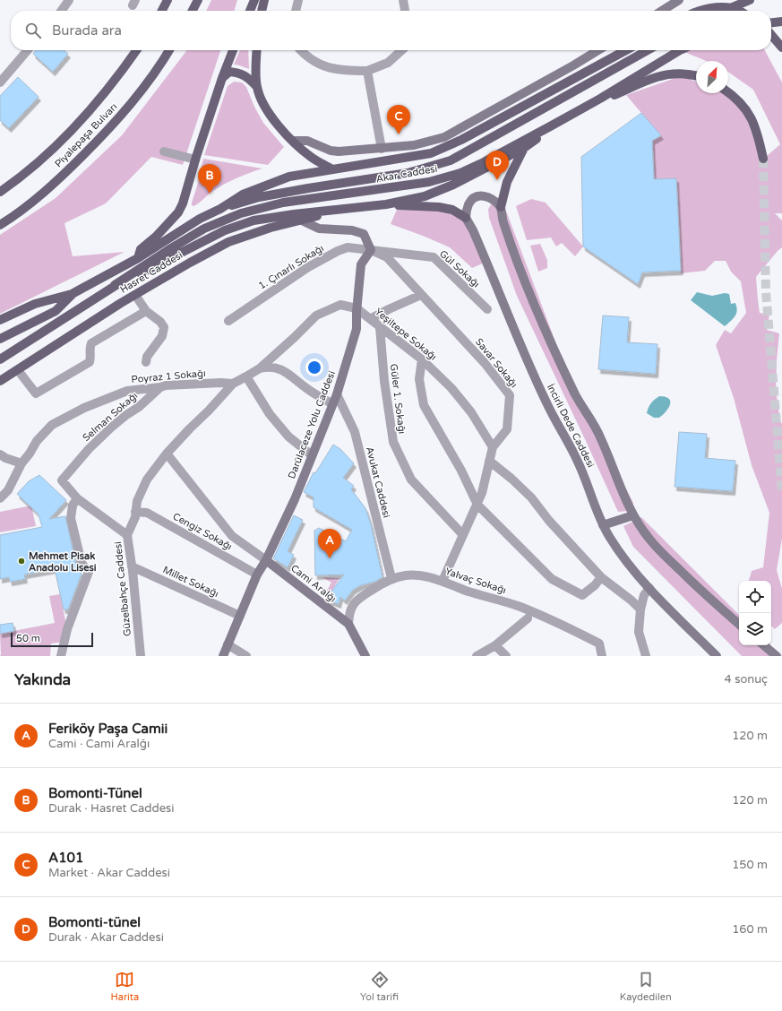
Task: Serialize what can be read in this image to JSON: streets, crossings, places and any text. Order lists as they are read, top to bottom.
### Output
{
  "streets": {
    "main road": [
      "Piyalepaşa Bulvarı",
      "Akar Caddesi",
      "Hasret Caddesi",
      "Darülaceze Yolu Caddesi",
      "İncirli Dede Caddesi",
      "Cami Aralğı"
    ],
    "street": [
      "1. Çınarlı Sokağı",
      "Gül Sokağı",
      "Yeşiltepe Sokağı",
      "Savar Sokağı",
      "Poyraz 1 Sokağı",
      "Güler 1. Sokağı",
      "Selman Sokağı",
      "Avukat Caddesi",
      "Cengiz Sokağı",
      "Yalvaç Sokağı",
      "Millet Sokağı",
      "Güzelbahçe Caddesi"
    ]
  },
  "crossings": [
    ["Akar Caddesi", "Hasret Caddesi"],
    ["1. Çınarlı Sokağı", "Gül Sokağı"],
    ["1. Çınarlı Sokağı", "Savar Sokağı"],
    ["1. Çınarlı Sokağı", "Darülaceze Yolu Caddesi"],
    ["Gül Sokağı", "Savar Sokağı"],
    ["Gül Sokağı", "Darülaceze Yolu Caddesi"],
    ["Yeşiltepe Sokağı", "Savar Sokağı"],
    ["Yeşiltepe Sokağı", "Güler 1. Sokağı"],
    ["Yeşiltepe Sokağı", "Darülaceze Yolu Caddesi"],
    ["Savar Sokağı", "Güler 1. Sokağı"],
    ["Savar Sokağı", "Darülaceze Yolu Caddesi"],
    ["Savar Sokağı", "Yalvaç Sokağı"],
    ["Poyraz 1 Sokağı", "Selman Sokağı"],
    ["Poyraz 1 Sokağı", "Güzelbahçe Caddesi"],
    ["Darülaceze Yolu Caddesi", "Avukat Caddesi"],
    ["Darülaceze Yolu Caddesi", "Cengiz Sokağı"],
    ["Darülaceze Yolu Caddesi", "Millet Sokağı"],
    ["Darülaceze Yolu Caddesi", "Cami Aralğı"],
    ["Avukat Caddesi", "Yalvaç Sokağı"],
    ["Cengiz Sokağı", "Güzelbahçe Caddesi"],
    ["Yalvaç Sokağı", "Cami Aralğı"],
    ["Millet Sokağı", "Güzelbahçe Caddesi"]
  ],
  "places": ["Mehmet Pisak Anadolu Lisesi"],
  "scale_bar": "50 m",
  "north": "top right",
  "page": {
    "search": "Burada ara",
    "pins": [
      "C",
      "D",
      "B",
      "A"
    ],
    "scale": "50 m",
    "heading": ["Yakında", "4 sonuç"],
    "list": [
      {
        "mark": "A",
        "name": "Feriköy Paşa Camii",
        "note": "Cami · Cami Aralğı",
        "value": "120 m"
      },
      {
        "mark": "B",
        "name": "Bomonti-Tünel",
        "note": "Durak · Hasret Caddesi",
        "value": "120 m"
      },
      {
        "mark": "C",
        "name": "A101",
        "note": "Market · Akar Caddesi",
        "value": "150 m"
      },
      {
        "mark": "D",
        "name": "Bomonti-tünel",
        "note": "Durak · Akar Caddesi",
        "value": "160 m"
      }
    ],
    "nav": ["Harita", "Yol tarifi", "Kaydedilen"]
  }
}
